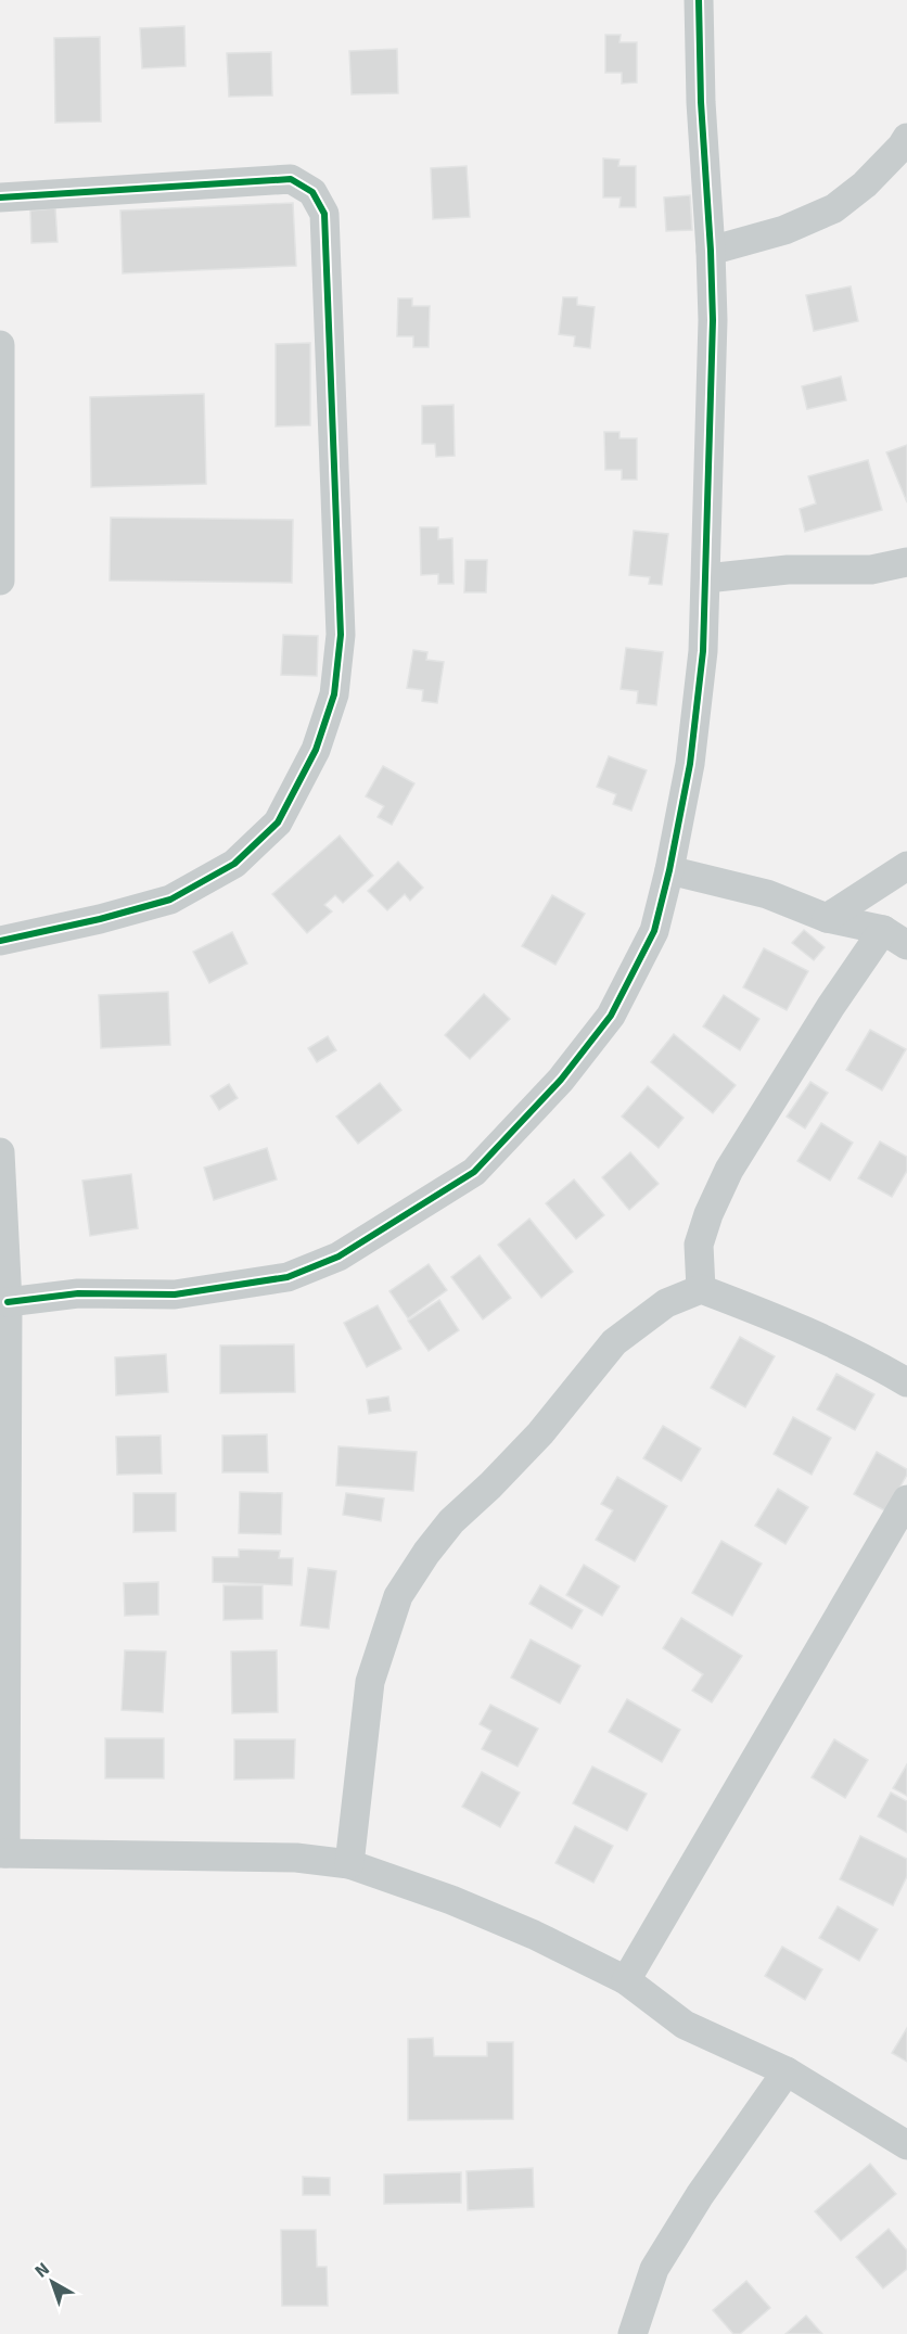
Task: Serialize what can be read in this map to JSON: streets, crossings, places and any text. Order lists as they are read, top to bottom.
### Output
{
  "north": "top left"
}
